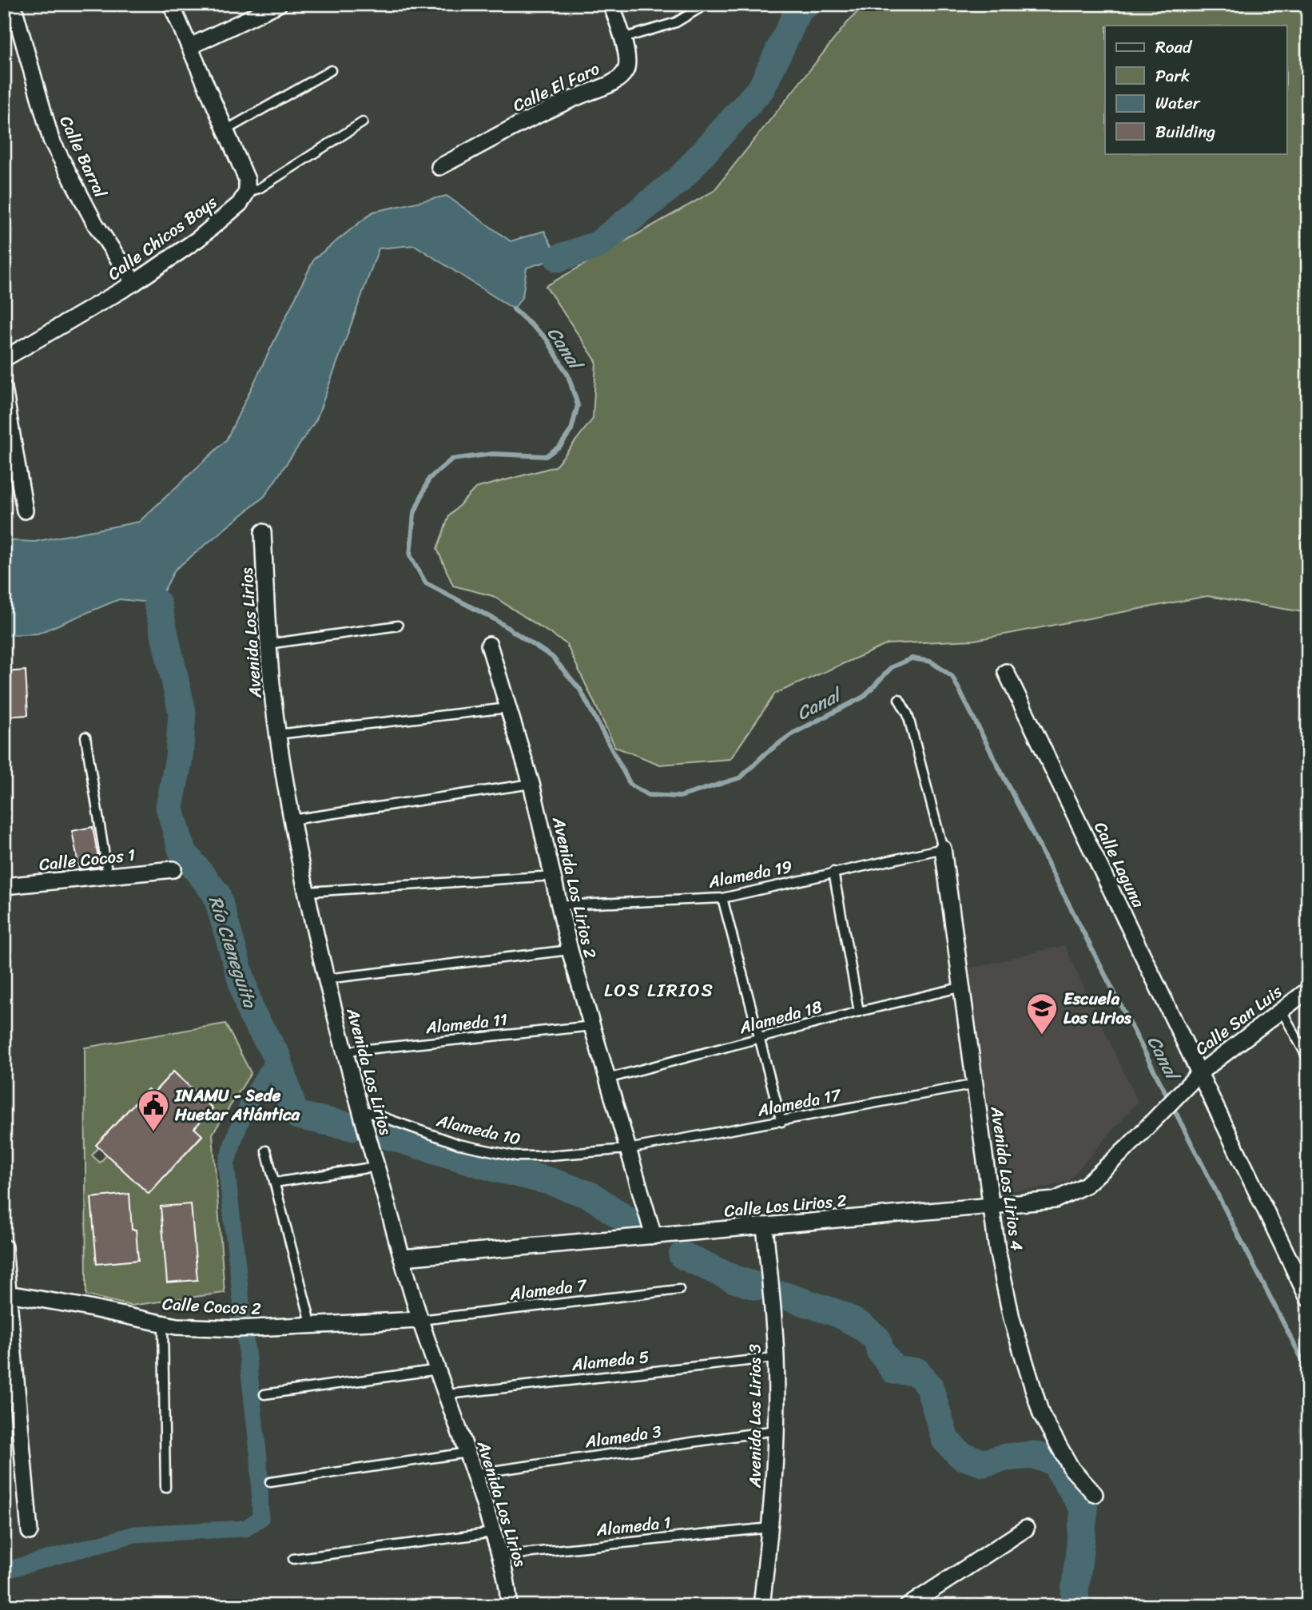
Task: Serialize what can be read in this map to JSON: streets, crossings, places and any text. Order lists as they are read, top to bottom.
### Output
{
  "streets": {
    "street": [
      "Calle El Faro",
      "Calle Barral",
      "Calle Chicos Boys",
      "Avenida Los Lirios",
      "Calle Cocos 1",
      "Calle Laguna",
      "Avenida Los Lirios 2",
      "Calle San Luis",
      "Avenida Los Lirios 4",
      "Calle Los Lirios 2",
      "Calle Cocos 2",
      "Avenida Los Lirios 3"
    ],
    "lane": [
      "Alameda 19",
      "Alameda 18",
      "Alameda 11",
      "Alameda 17",
      "Alameda 10",
      "Alameda 7",
      "Alameda 5",
      "Alameda 3",
      "Alameda 1"
    ]
  },
  "crossings": [
    ["Calle Barral", "Calle Chicos Boys"],
    ["Avenida Los Lirios", "Alameda 11"],
    ["Avenida Los Lirios", "Alameda 10"],
    ["Avenida Los Lirios", "Calle Los Lirios 2"],
    ["Avenida Los Lirios", "Alameda 7"],
    ["Avenida Los Lirios", "Calle Cocos 2"],
    ["Avenida Los Lirios", "Alameda 5"],
    ["Avenida Los Lirios", "Alameda 3"],
    ["Avenida Los Lirios", "Alameda 1"],
    ["Calle Laguna", "Calle San Luis"],
    ["Alameda 19", "Avenida Los Lirios 2"],
    ["Alameda 19", "Avenida Los Lirios 4"],
    ["Avenida Los Lirios 2", "Alameda 18"],
    ["Avenida Los Lirios 2", "Alameda 11"],
    ["Avenida Los Lirios 2", "Alameda 17"],
    ["Avenida Los Lirios 2", "Alameda 10"],
    ["Avenida Los Lirios 2", "Calle Los Lirios 2"],
    ["Alameda 18", "Avenida Los Lirios 4"],
    ["Calle San Luis", "Calle Los Lirios 2"],
    ["Alameda 17", "Alameda 10"],
    ["Alameda 17", "Avenida Los Lirios 4"],
    ["Avenida Los Lirios 4", "Calle Los Lirios 2"],
    ["Calle Los Lirios 2", "Avenida Los Lirios 3"],
    ["Alameda 7", "Calle Cocos 2"],
    ["Alameda 5", "Avenida Los Lirios 3"],
    ["Avenida Los Lirios 3", "Alameda 3"],
    ["Avenida Los Lirios 3", "Alameda 1"]
  ],
  "districts": ["LOS LIRIOS"],
  "water": ["Canal", "Río Cieneguita"],
  "places": {
    "school or university": ["Escuela Los Lirios"],
    "public building": ["INAMU - Sede Huetar Atlántica"]
  },
  "legend": [
    "Road",
    "Park",
    "Water",
    "Building"
  ]
}
